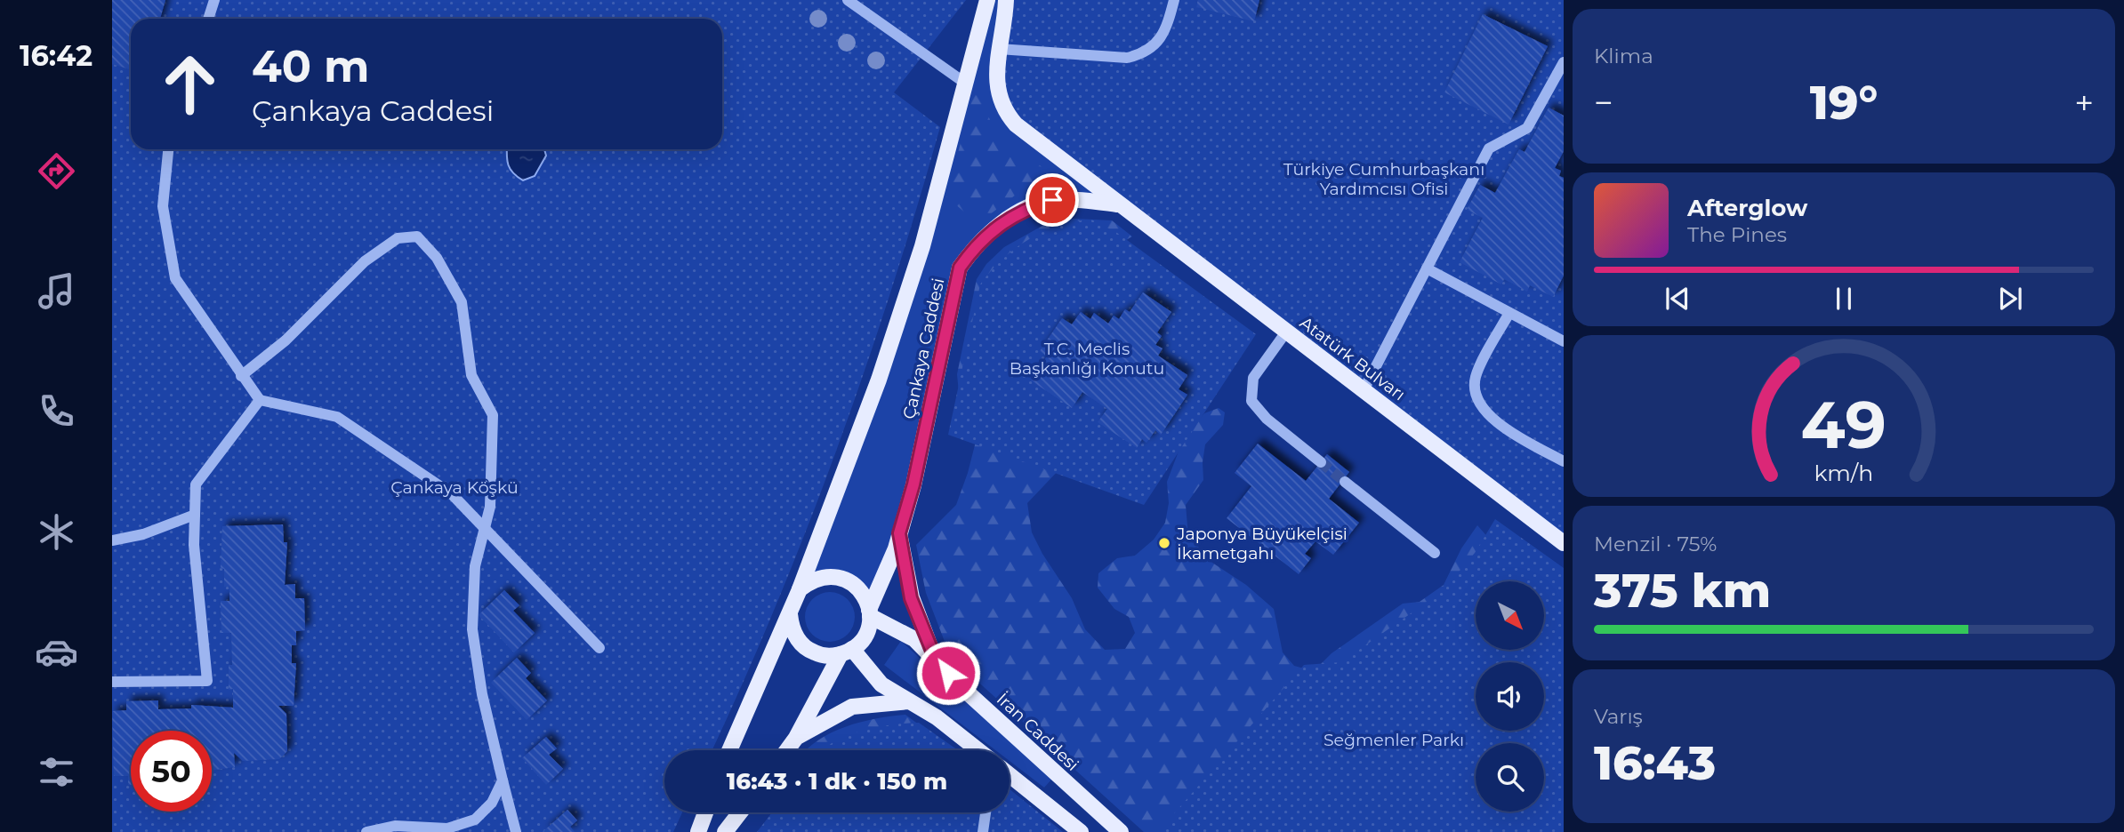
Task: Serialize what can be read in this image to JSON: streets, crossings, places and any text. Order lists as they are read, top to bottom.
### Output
{
  "streets": {
    "main road": ["Çankaya Caddesi", "Atatürk Bulvarı", "İran Caddesi"]
  },
  "crossings": [
    ["Çankaya Caddesi", "Atatürk Bulvarı"],
    ["Çankaya Caddesi", "İran Caddesi"]
  ],
  "parks": [
    "Türkiye Cumhurbaşkanı Yardımcısı Ofisi",
    "T.C. Meclis Başkanlığı Konutu",
    "Çankaya Köşkü",
    "Seğmenler Parkı"
  ],
  "places": ["Japonya Büyükelçisi İkametgahı"],
  "north": "bottom right",
  "page": {
    "tabs": "16:42",
    "tile": [
      "Klima",
      ["Menzil · 75%", "375 km"],
      ["Varış", "16:43"]
    ],
    "turn": ["40 m", "Çankaya Caddesi"],
    "heat": ["−", "19°", "+"],
    "song": ["Afterglow", "The Pines"],
    "limit": "50",
    "trip": "16:43 · 1 dk · 150 m",
    "gauge": ["49", "km/h"]
  }
}
